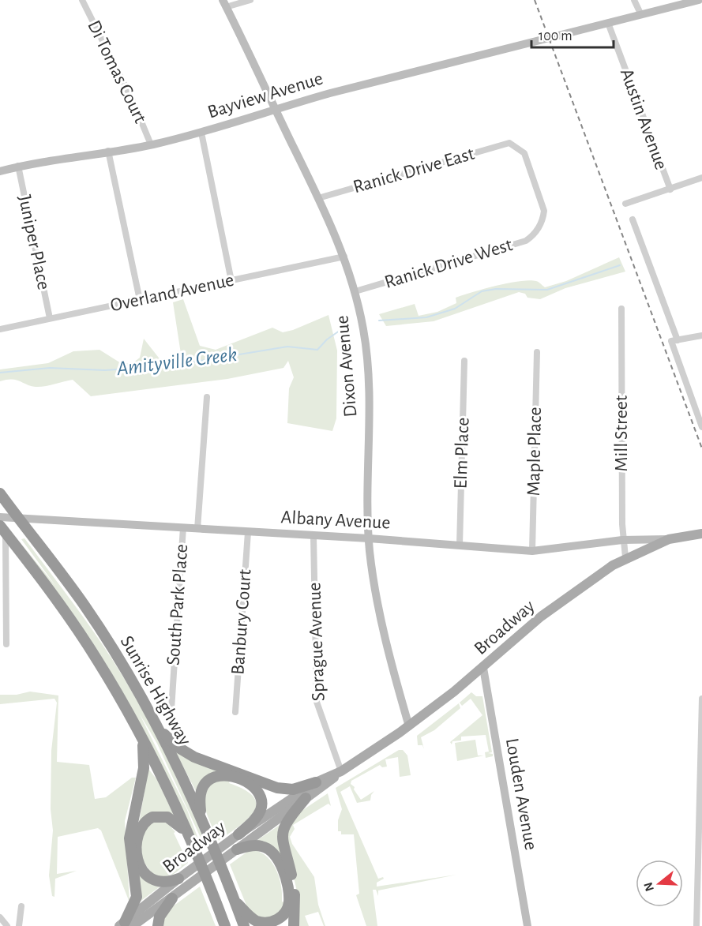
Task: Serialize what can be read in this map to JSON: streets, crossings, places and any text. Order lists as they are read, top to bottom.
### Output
{
  "streets": {
    "highway": ["Sunrise Highway"],
    "main road": ["Broadway"],
    "street": [
      "Di Tomas Court",
      "Bayview Avenue",
      "Austin Avenue",
      "Ranick Drive East",
      "Juniper Place",
      "Ranick Drive West",
      "Overland Avenue",
      "Dixon Avenue",
      "Mill Street",
      "Maple Place",
      "Elm Place",
      "Albany Avenue",
      "South Park Place",
      "Banbury Court",
      "Sprague Avenue",
      "Louden Avenue"
    ]
  },
  "crossings": [
    ["Di Tomas Court", "Bayview Avenue"],
    ["Bayview Avenue", "Austin Avenue"],
    ["Bayview Avenue", "Juniper Place"],
    ["Bayview Avenue", "Dixon Avenue"],
    ["Ranick Drive East", "Ranick Drive West"],
    ["Ranick Drive East", "Dixon Avenue"],
    ["Juniper Place", "Overland Avenue"],
    ["Ranick Drive West", "Dixon Avenue"],
    ["Overland Avenue", "Dixon Avenue"],
    ["Dixon Avenue", "Albany Avenue"],
    ["Dixon Avenue", "Broadway"],
    ["Mill Street", "Albany Avenue"],
    ["Mill Street", "Broadway"],
    ["Maple Place", "Albany Avenue"],
    ["Elm Place", "Albany Avenue"],
    ["Albany Avenue", "South Park Place"],
    ["Albany Avenue", "Banbury Court"],
    ["Albany Avenue", "Broadway"],
    ["Albany Avenue", "Sprague Avenue"],
    ["Albany Avenue", "Sunrise Highway"],
    ["Broadway", "Sprague Avenue"],
    ["Broadway", "Louden Avenue"]
  ],
  "water": ["Amityville Creek"],
  "scale_bar": "100 m",
  "north": "left"
}
